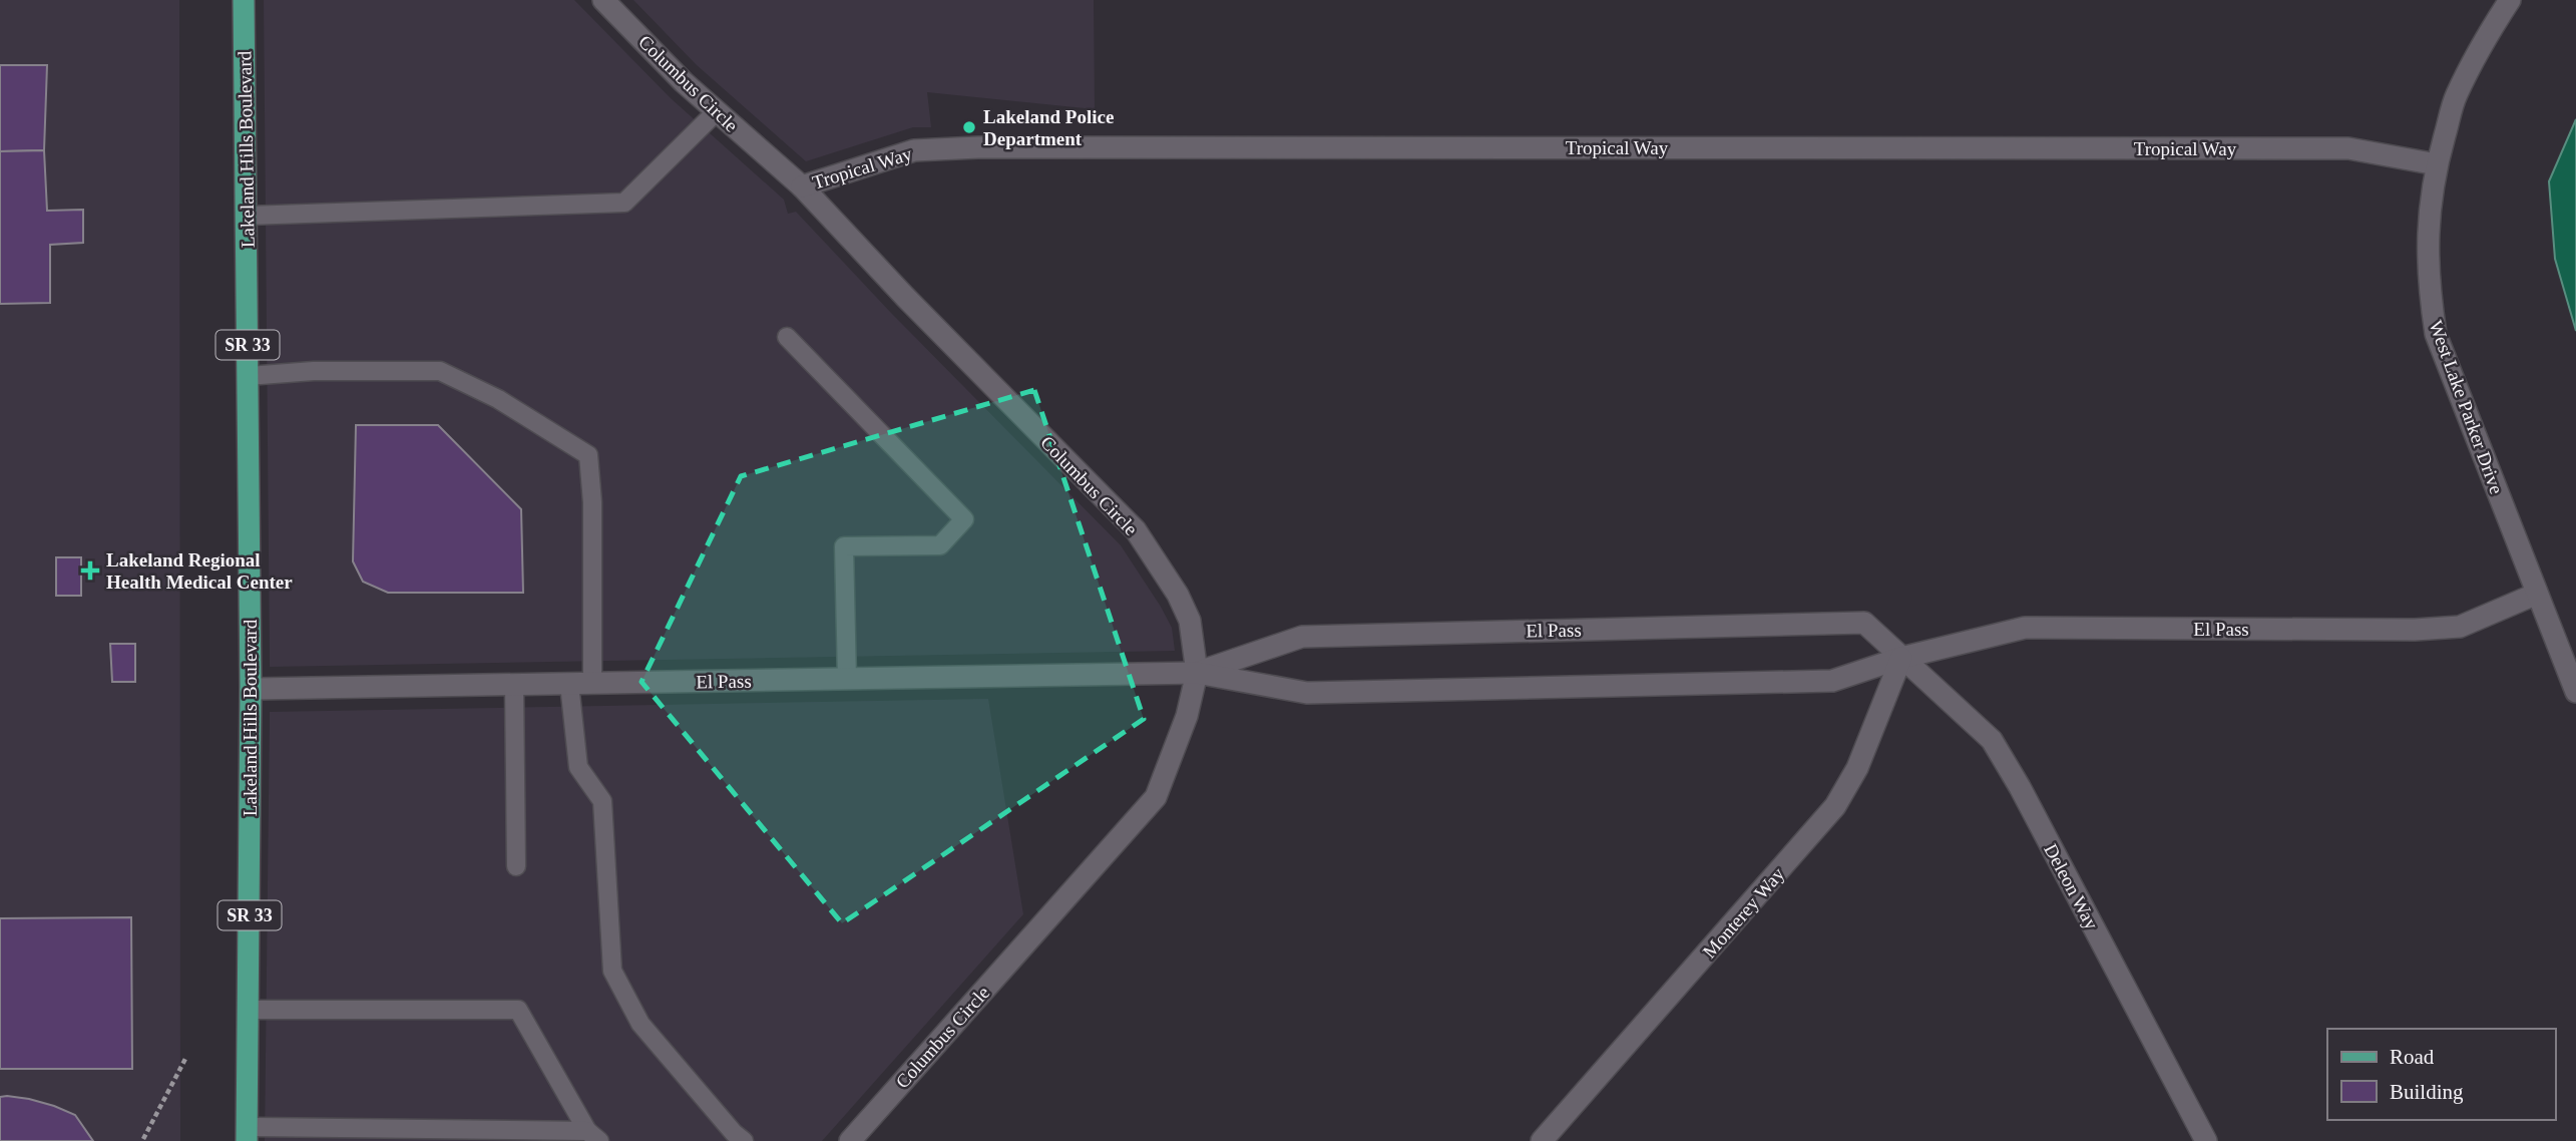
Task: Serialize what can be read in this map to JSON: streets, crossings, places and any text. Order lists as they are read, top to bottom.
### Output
{
  "streets": {
    "main road": ["Lakeland Hills Boulevard", "SR 33"],
    "street": [
      "Columbus Circle",
      "Tropical Way",
      "West Lake Parker Drive",
      "El Pass",
      "Deleon Way",
      "Monterey Way"
    ]
  },
  "crossings": [
    ["Columbus Circle", "Tropical Way"],
    ["Columbus Circle", "El Pass"],
    ["Tropical Way", "West Lake Parker Drive"],
    ["Lakeland Hills Boulevard", "El Pass"],
    ["West Lake Parker Drive", "El Pass"],
    ["El Pass", "Deleon Way"],
    ["El Pass", "Monterey Way"],
    ["Deleon Way", "Monterey Way"]
  ],
  "places": {
    "other": ["Lakeland Police Department"],
    "health": ["Lakeland Regional Health Medical Center"]
  },
  "legend": ["Road", "Building"]
}
